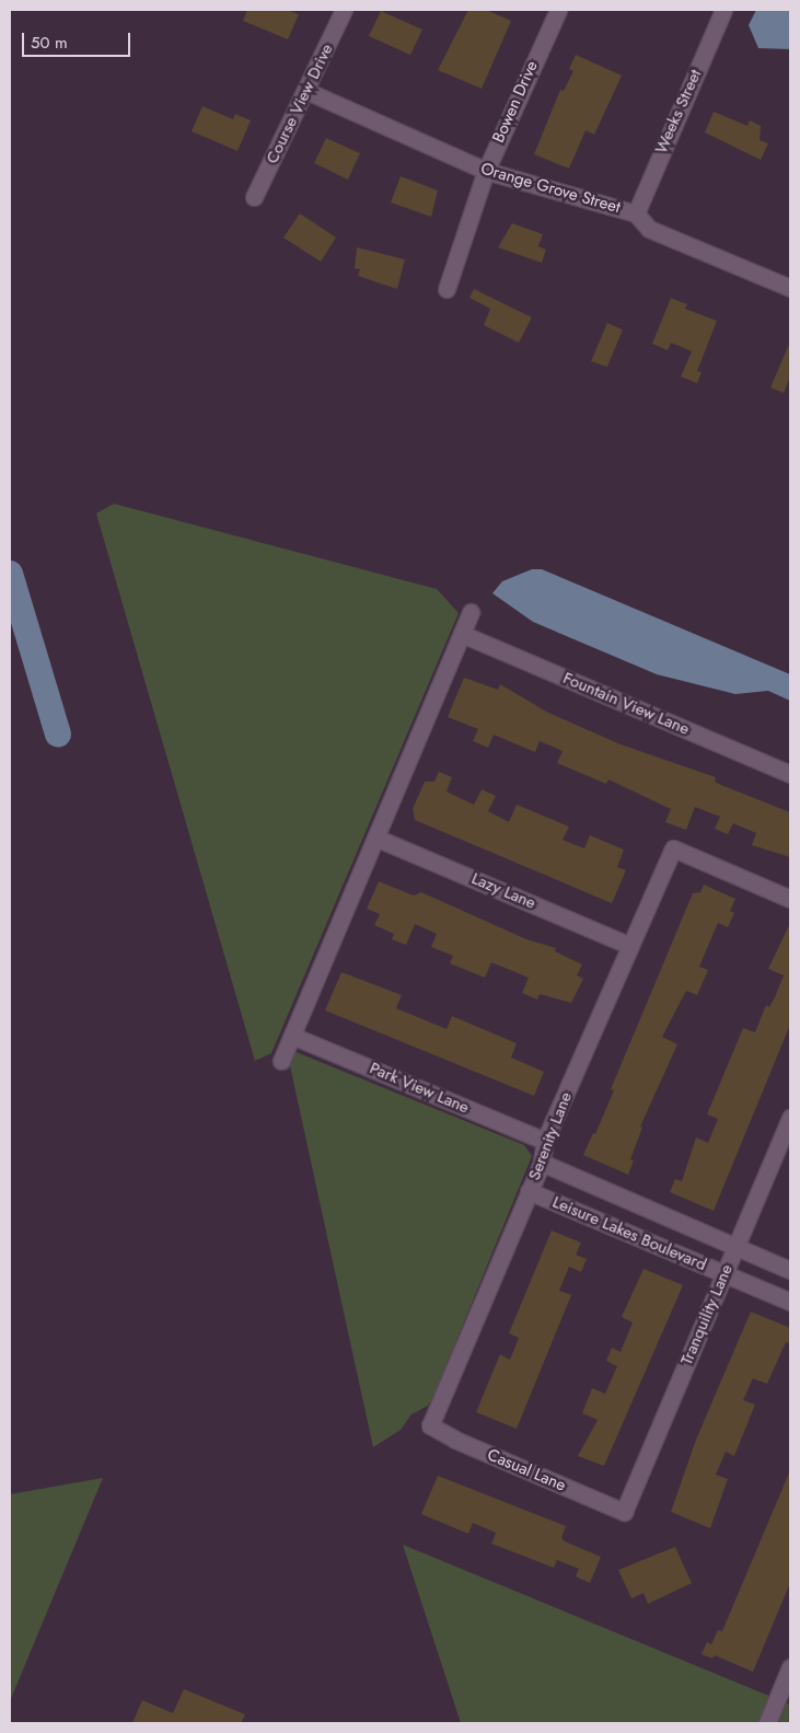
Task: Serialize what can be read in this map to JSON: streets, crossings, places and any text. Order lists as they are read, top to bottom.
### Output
{
  "streets": {
    "street": [
      "Bowen Drive",
      "Course View Drive",
      "Weeks Street",
      "Orange Grove Street",
      "Fountain View Lane",
      "Lazy Lane",
      "Park View Lane",
      "Serenity Lane",
      "Leisure Lakes Boulevard",
      "Tranquility Lane",
      "Casual Lane"
    ]
  },
  "crossings": [
    ["Bowen Drive", "Orange Grove Street"],
    ["Course View Drive", "Orange Grove Street"],
    ["Weeks Street", "Orange Grove Street"],
    ["Lazy Lane", "Serenity Lane"],
    ["Park View Lane", "Serenity Lane"],
    ["Serenity Lane", "Leisure Lakes Boulevard"],
    ["Serenity Lane", "Casual Lane"],
    ["Leisure Lakes Boulevard", "Tranquility Lane"],
    ["Tranquility Lane", "Casual Lane"]
  ],
  "scale_bar": "50 m"
}
